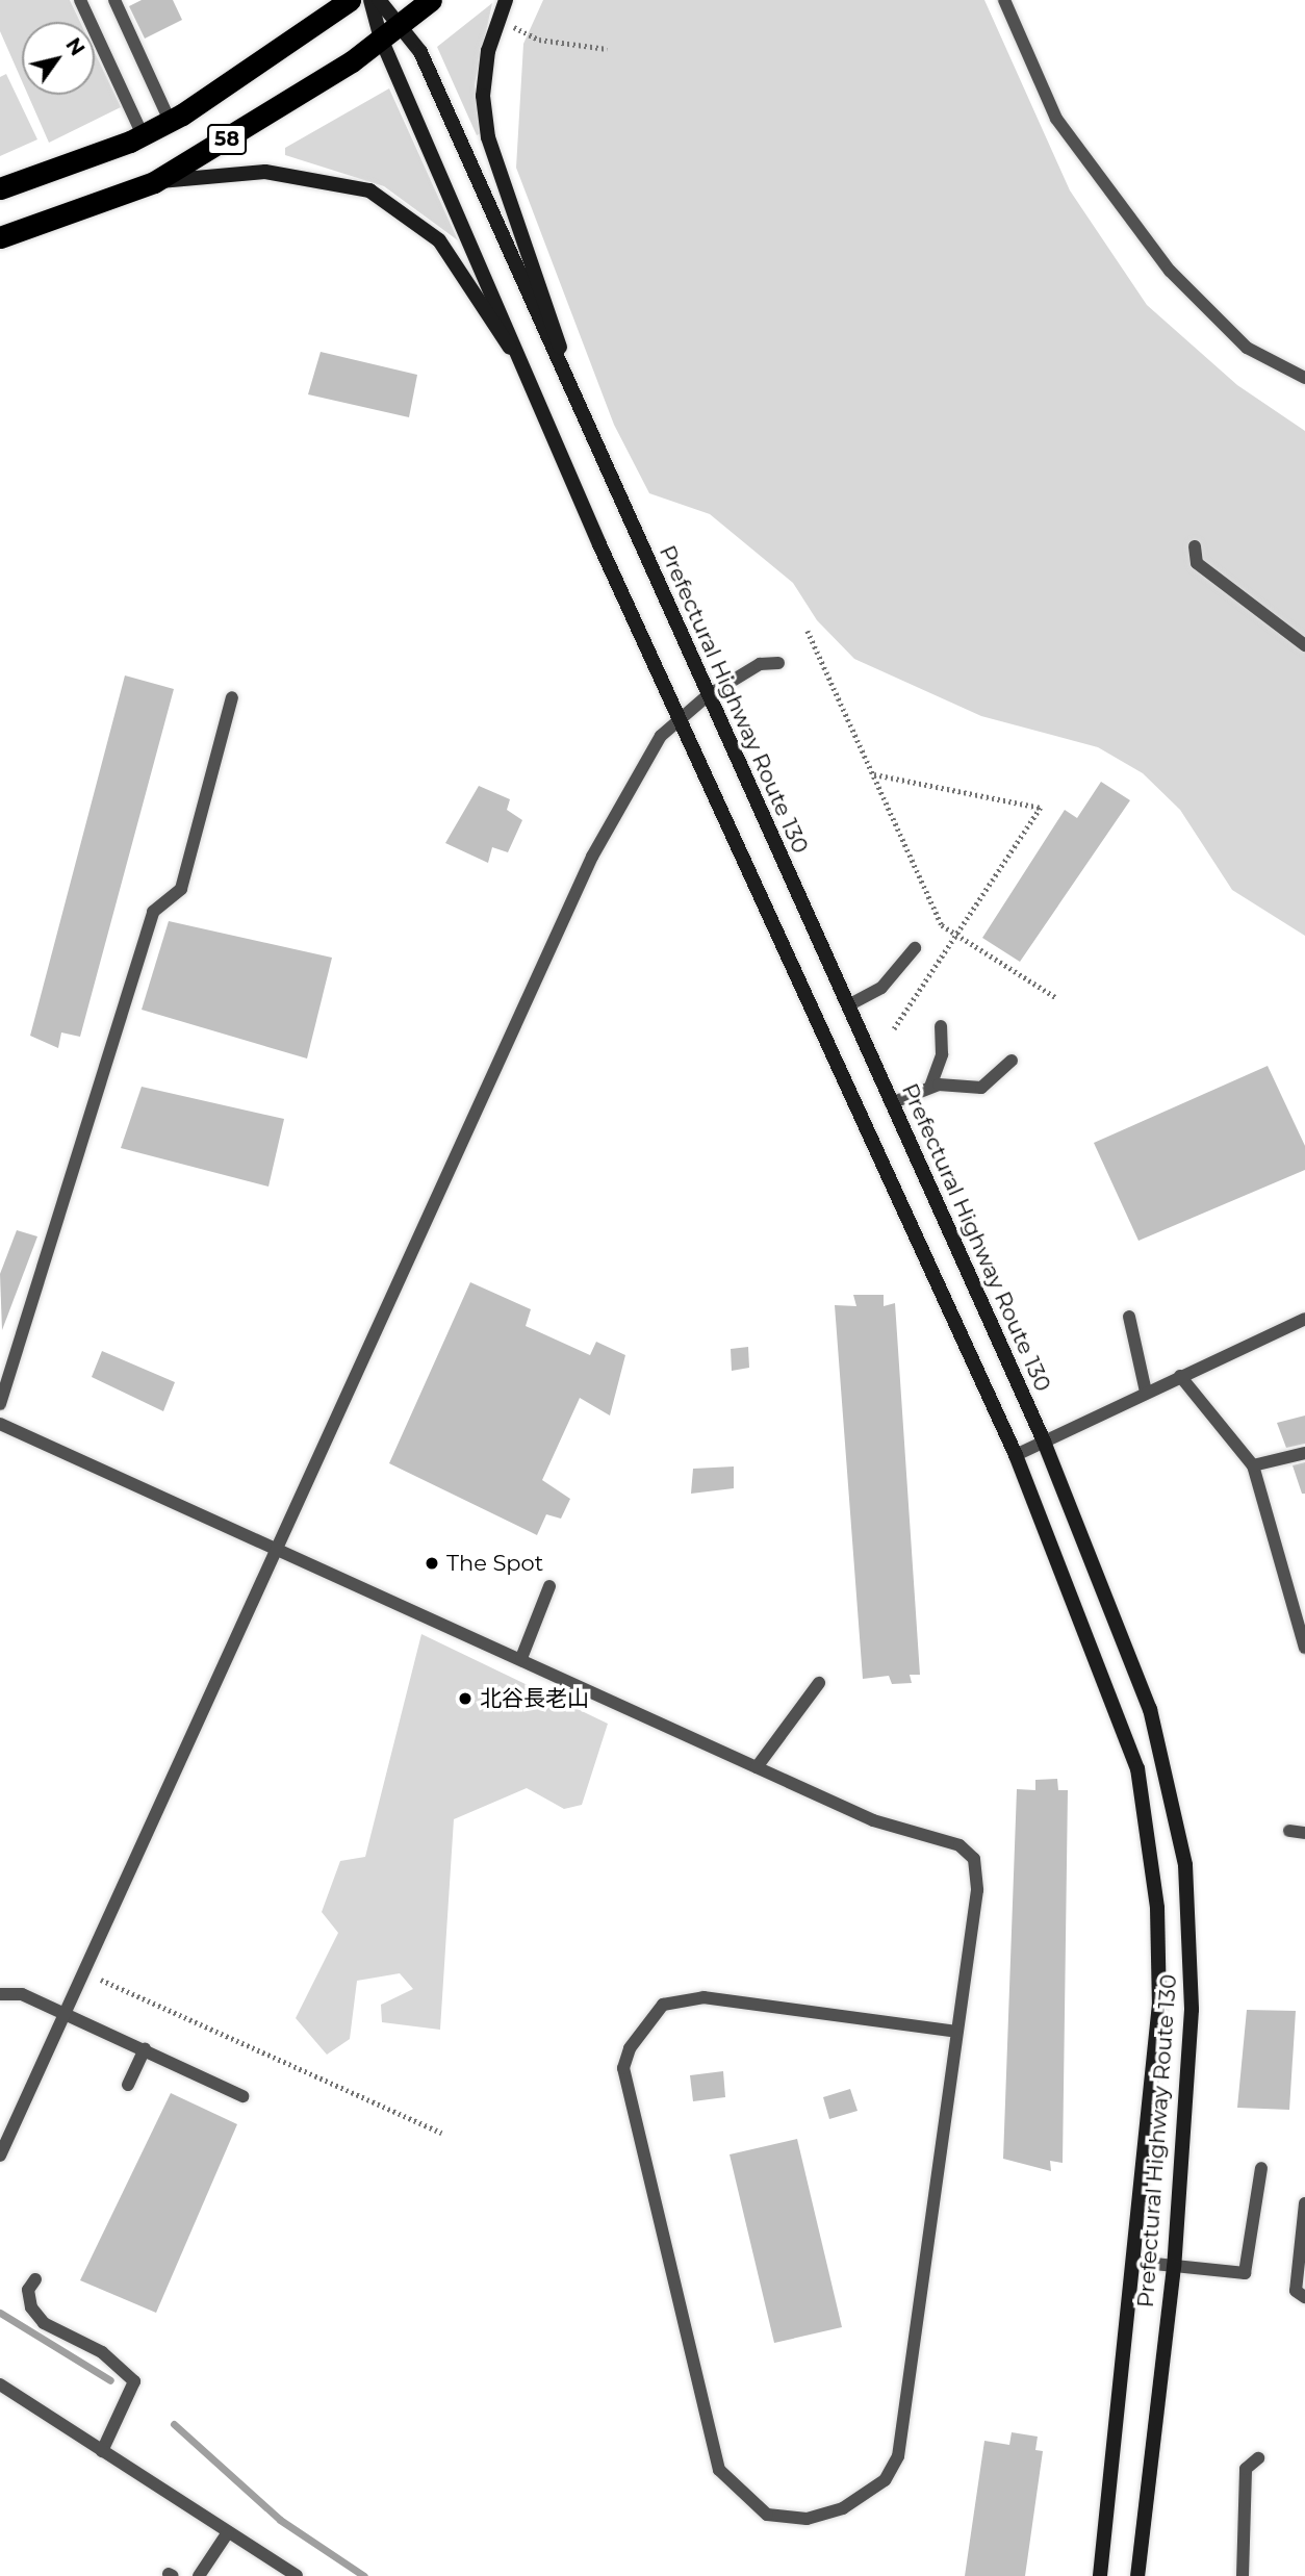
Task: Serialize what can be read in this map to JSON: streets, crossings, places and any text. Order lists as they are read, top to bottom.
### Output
{
  "streets": {
    "highway": ["58"],
    "main road": ["Prefectural Highway Route 130"]
  },
  "crossings": [
    ["58", "Prefectural Highway Route 130"]
  ],
  "places": ["The Spot", "北谷長老山"],
  "north": "top right"
}
